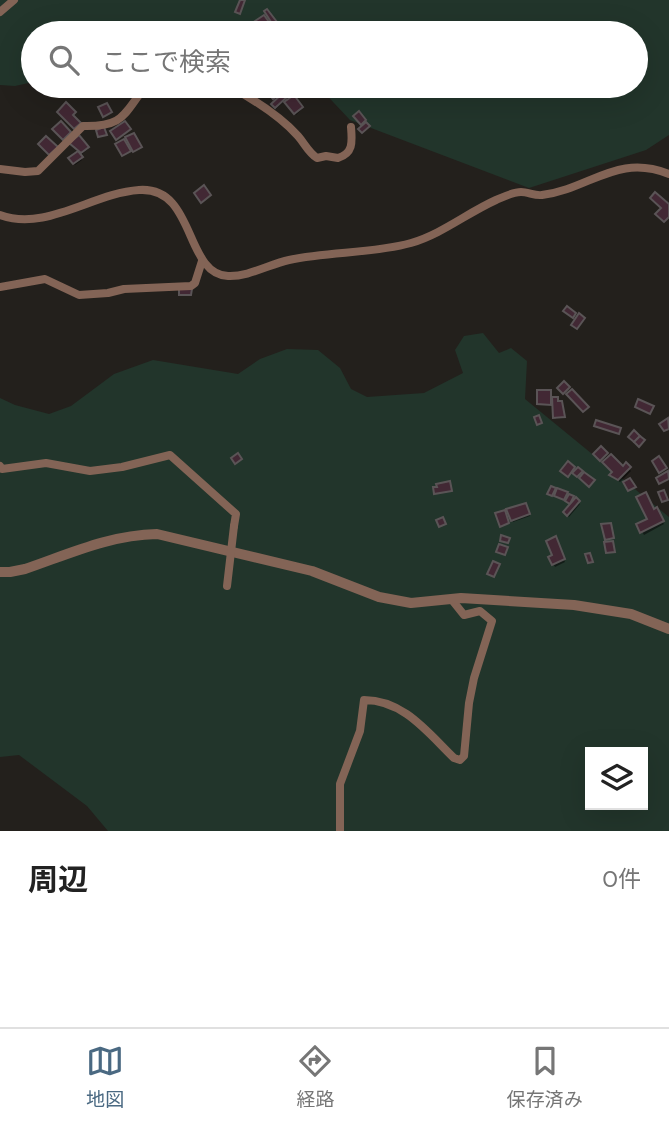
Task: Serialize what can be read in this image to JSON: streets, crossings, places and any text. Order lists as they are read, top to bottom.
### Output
{
  "page": {
    "search": "ここで検索",
    "heading": ["周辺", "0件"],
    "nav": ["地図", "経路", "保存済み"]
  }
}
